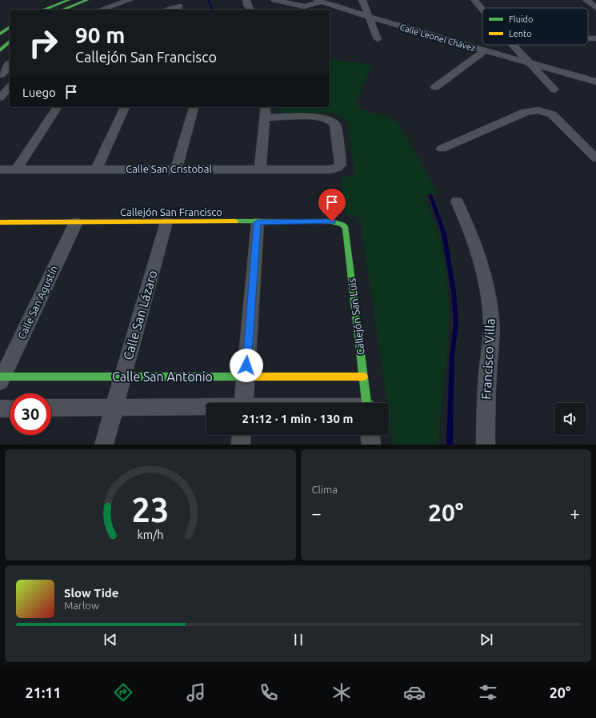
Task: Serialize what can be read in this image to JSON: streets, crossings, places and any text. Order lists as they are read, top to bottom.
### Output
{
  "streets": {
    "street": [
      "Calle Leonel Chávez",
      "Calle San Cristobal",
      "Callejón San Francisco",
      "Calle San Agustín",
      "Calle San Lázaro",
      "Callejón San Luis",
      "Francisco Villa",
      "Calle San Antonio"
    ]
  },
  "crossings": [
    ["Callejón San Francisco", "Calle San Agustín"],
    ["Callejón San Francisco", "Calle San Lázaro"],
    ["Callejón San Francisco", "Callejón San Luis"],
    ["Calle San Agustín", "Calle San Antonio"],
    ["Calle San Lázaro", "Calle San Antonio"],
    ["Callejón San Luis", "Calle San Antonio"]
  ],
  "legend": ["Fluido", "Lento"],
  "page": {
    "turn": ["90 m", "Callejón San Francisco"],
    "then": "Luego",
    "limit": "30",
    "trip": "21:12 · 1 min · 130 m",
    "tile": "Clima",
    "heat": ["−", "20°", "+"],
    "song": ["Slow Tide", "Marlow"],
    "tabs": ["21:11", "20°"],
    "gauge": ["23", "km/h"]
  }
}
